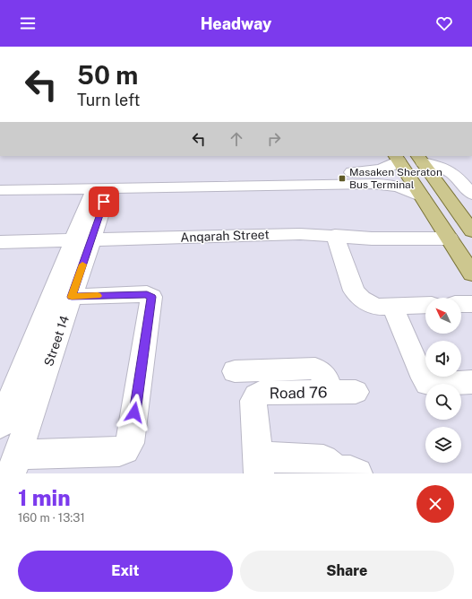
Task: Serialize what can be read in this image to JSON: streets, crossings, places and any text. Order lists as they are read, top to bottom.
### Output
{
  "streets": {
    "street": ["Anqarah Street", "Street 14", "Road 76"]
  },
  "crossings": [
    ["Anqarah Street", "Street 14"]
  ],
  "places": {
    "transit": ["Masaken Sheraton Bus Terminal"]
  },
  "north": "top left",
  "page": {
    "header": "Headway",
    "turn": ["50 m", "Turn left"],
    "heading": ["1 min", "160 m · 13:31"],
    "buttons": ["Exit", "Share"]
  }
}
